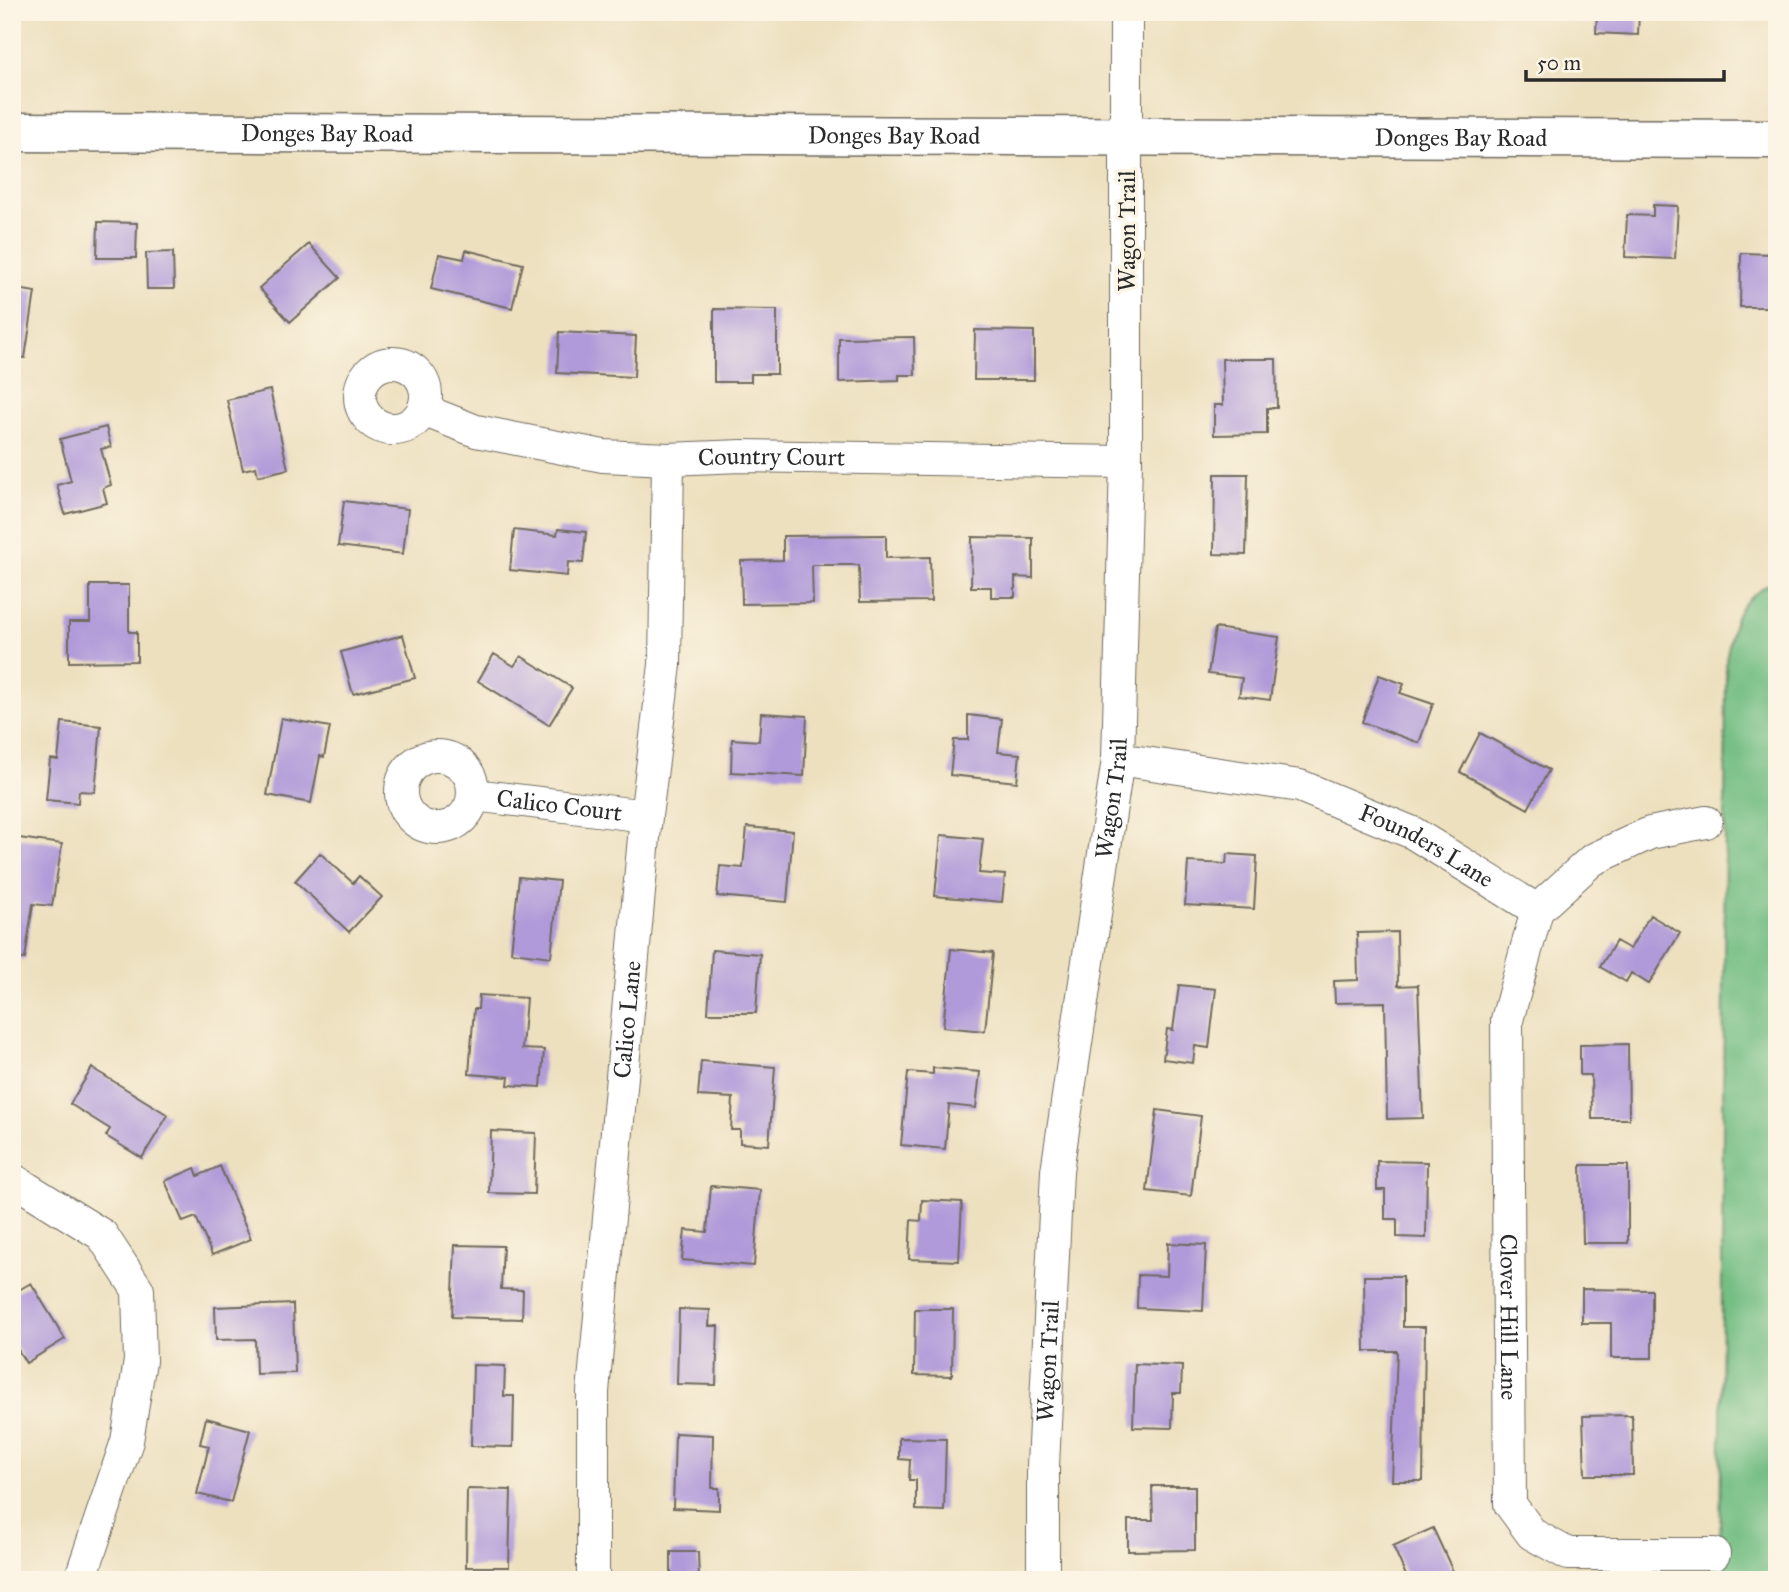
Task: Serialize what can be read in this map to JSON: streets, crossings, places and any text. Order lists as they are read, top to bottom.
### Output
{
  "streets": {
    "street": [
      "Donges Bay Road",
      "Wagon Trail",
      "Country Court",
      "Calico Court",
      "Founders Lane",
      "Calico Lane",
      "Clover Hill Lane"
    ]
  },
  "crossings": [
    ["Donges Bay Road", "Wagon Trail"],
    ["Wagon Trail", "Country Court"],
    ["Wagon Trail", "Founders Lane"],
    ["Country Court", "Calico Lane"],
    ["Calico Court", "Calico Lane"],
    ["Founders Lane", "Clover Hill Lane"]
  ],
  "scale_bar": "50 m"
}
